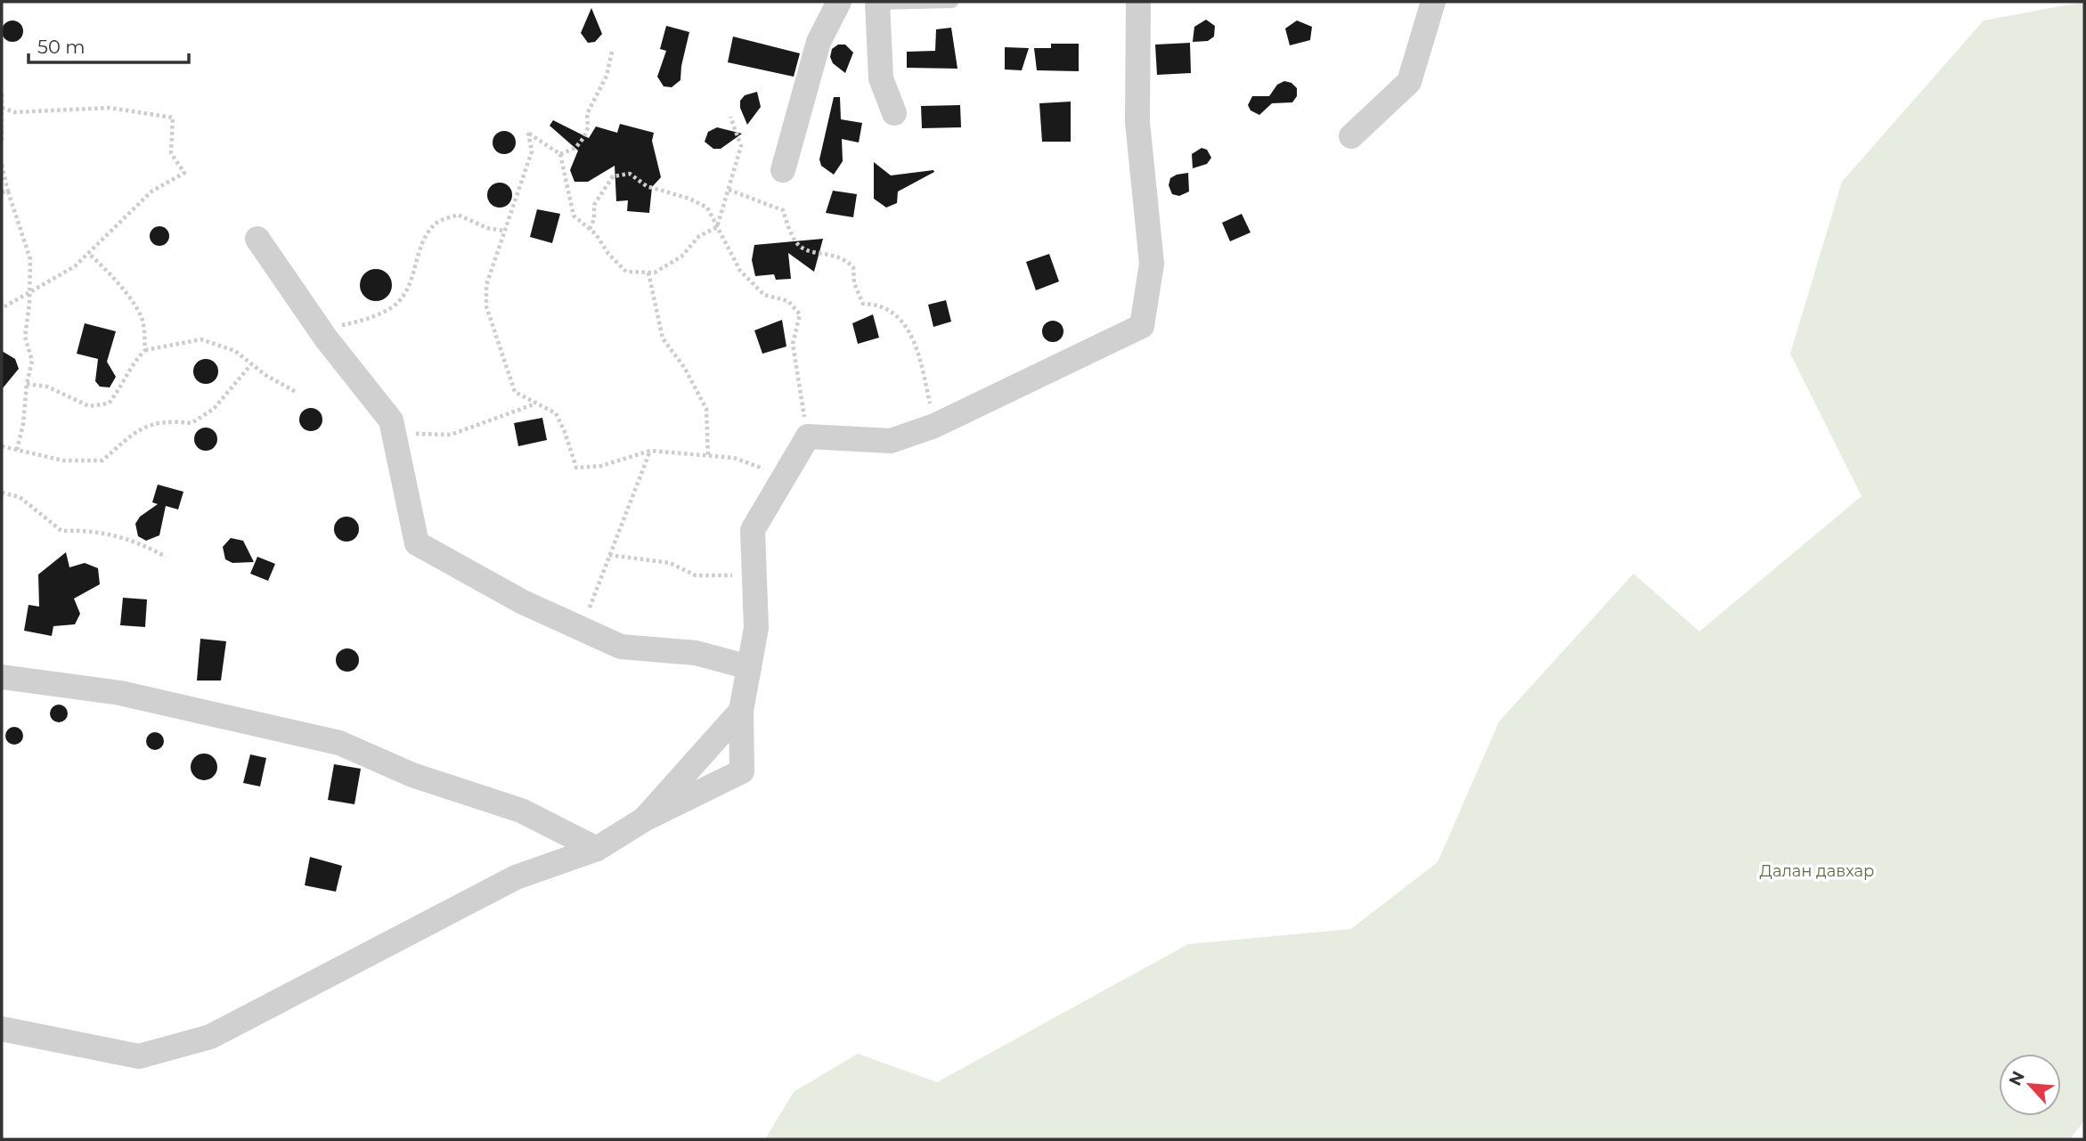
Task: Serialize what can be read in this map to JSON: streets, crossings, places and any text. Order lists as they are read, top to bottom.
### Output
{
  "parks": ["Далан давхар"],
  "scale_bar": "50 m",
  "north": "top left"
}
